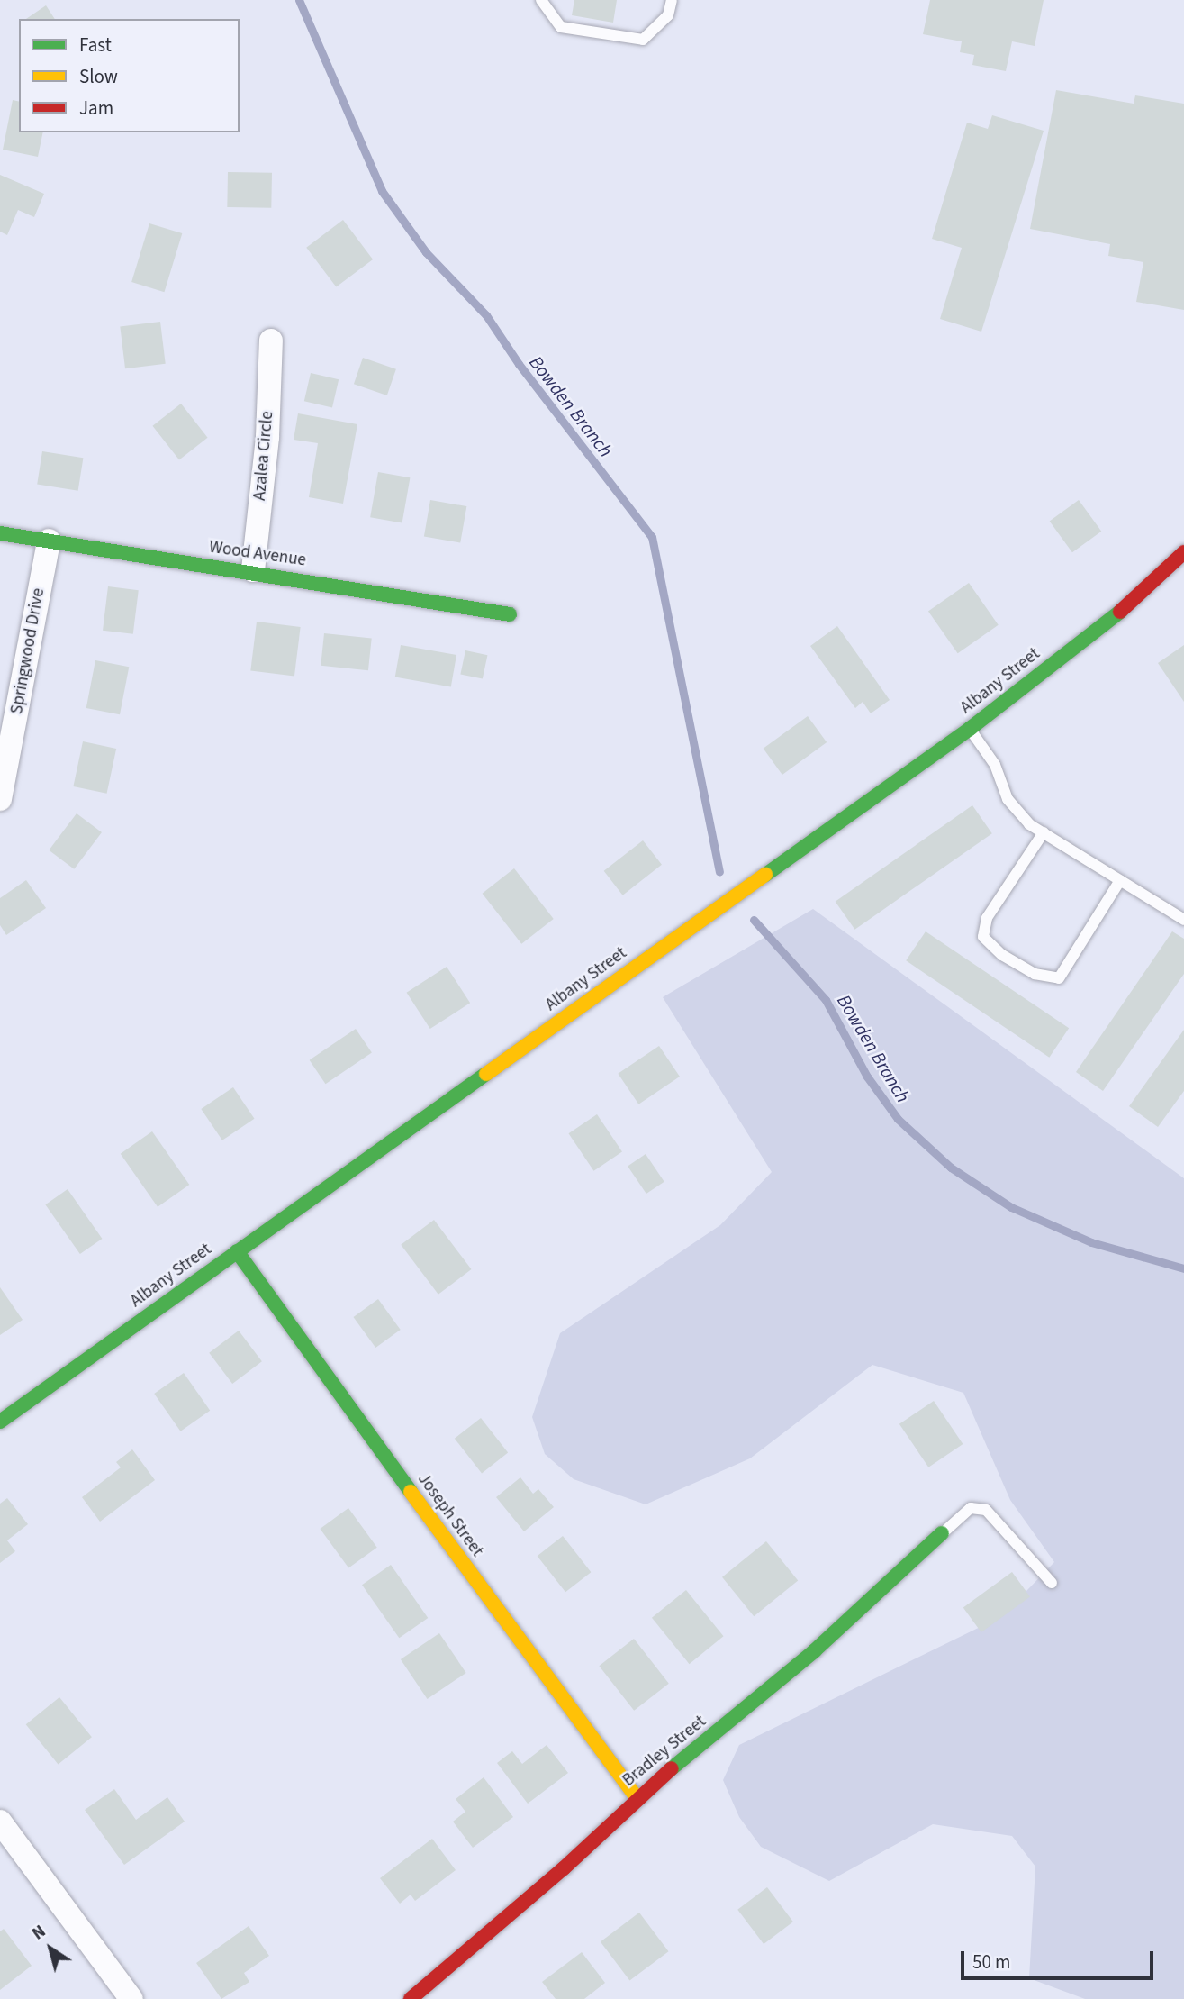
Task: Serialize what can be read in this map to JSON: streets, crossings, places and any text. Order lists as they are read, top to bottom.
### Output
{
  "streets": {
    "street": [
      "Azalea Circle",
      "Wood Avenue",
      "Springwood Drive",
      "Albany Street",
      "Joseph Street",
      "Bradley Street"
    ]
  },
  "crossings": [
    ["Azalea Circle", "Wood Avenue"],
    ["Wood Avenue", "Springwood Drive"],
    ["Albany Street", "Joseph Street"],
    ["Joseph Street", "Bradley Street"]
  ],
  "water": ["Bowden Branch"],
  "legend": ["Fast", "Slow", "Jam"],
  "scale_bar": "50 m",
  "north": "top left"
}
